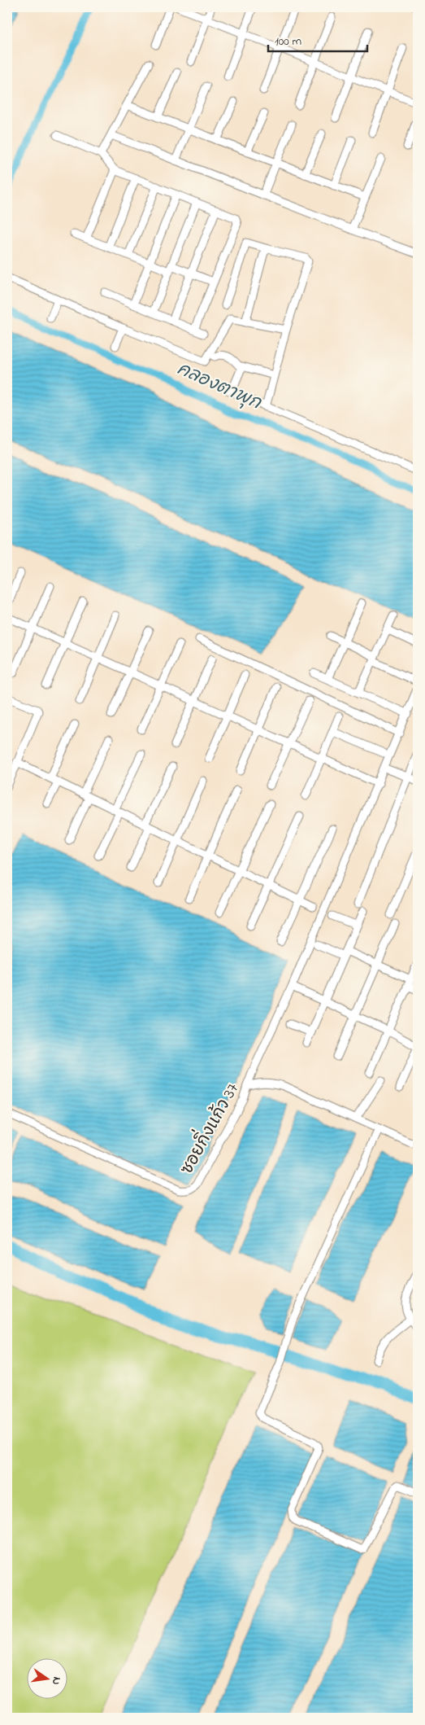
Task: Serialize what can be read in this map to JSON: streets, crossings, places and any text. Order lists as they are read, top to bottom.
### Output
{
  "streets": {
    "street": ["ซอยกิ่งแก้ว 37"]
  },
  "water": ["คลองตาพุก"],
  "scale_bar": "100 m",
  "north": "right"
}
